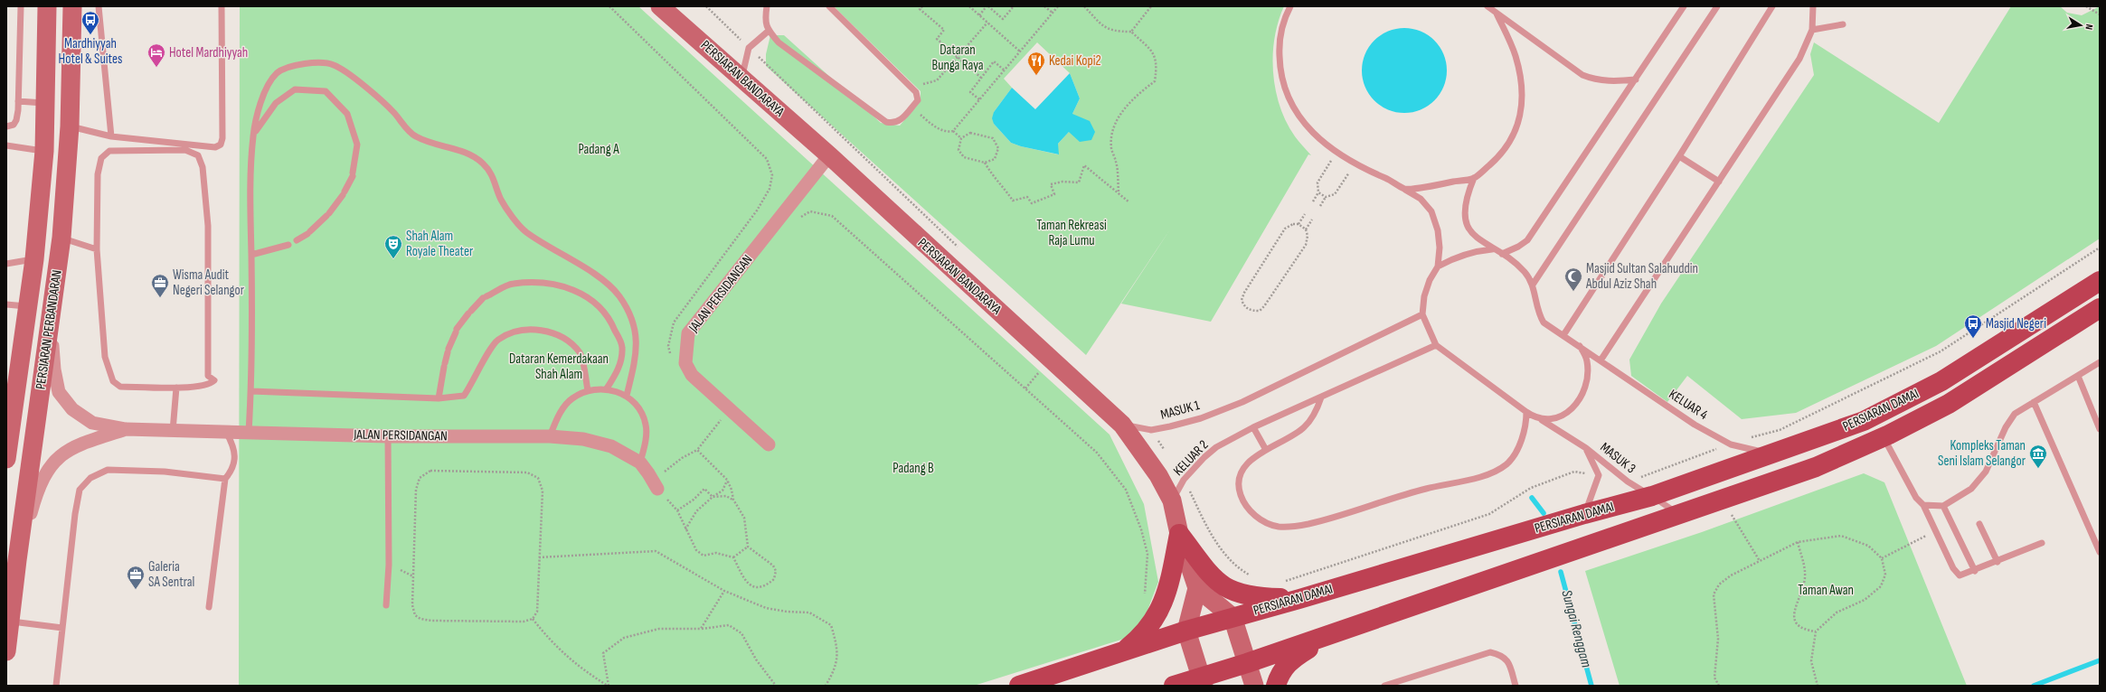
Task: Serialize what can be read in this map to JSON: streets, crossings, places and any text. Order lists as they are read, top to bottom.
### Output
{
  "streets": {
    "main road": ["PERSIARAN BANDARAYA", "PERSIARAN PERBANDARAN", "PERSIARAN DAMAI"],
    "street": ["JALAN PERSIDANGAN"],
    "lane": [
      "KELUAR 4",
      "MASUK 1",
      "KELUAR 2",
      "MASUK 3"
    ]
  },
  "crossings": [
    ["PERSIARAN BANDARAYA", "JALAN PERSIDANGAN"],
    ["PERSIARAN BANDARAYA", "MASUK 1"],
    ["PERSIARAN BANDARAYA", "KELUAR 2"],
    ["JALAN PERSIDANGAN", "PERSIARAN PERBANDARAN"],
    ["KELUAR 4", "PERSIARAN DAMAI"],
    ["PERSIARAN DAMAI", "MASUK 3"],
    ["KELUAR 2", "MASUK 3"]
  ],
  "water": ["Sungai Renggam"],
  "parks": [
    "Dataran Bunga Raya",
    "Padang A",
    "Taman Rekreasi Raja Lumu",
    "Dataran Kemerdakaan Shah Alam",
    "Padang B",
    "Taman Awan"
  ],
  "places": {
    "bus stop": ["Mardhiyyah Hotel & Suites", "Masjid Negeri"],
    "hotel": ["Hotel Mardhiyyah"],
    "restaurant": ["Kedai Kopi2"],
    "theatre": ["Shah Alam Royale Theater"],
    "mosque": ["Masjid Sultan Salahuddin Abdul Aziz Shah"],
    "office": ["Wisma Audit Negeri Selangor", "Galeria SA Sentral"],
    "museum": ["Kompleks Taman Seni Islam Selangor"]
  },
  "north": "right"
}
